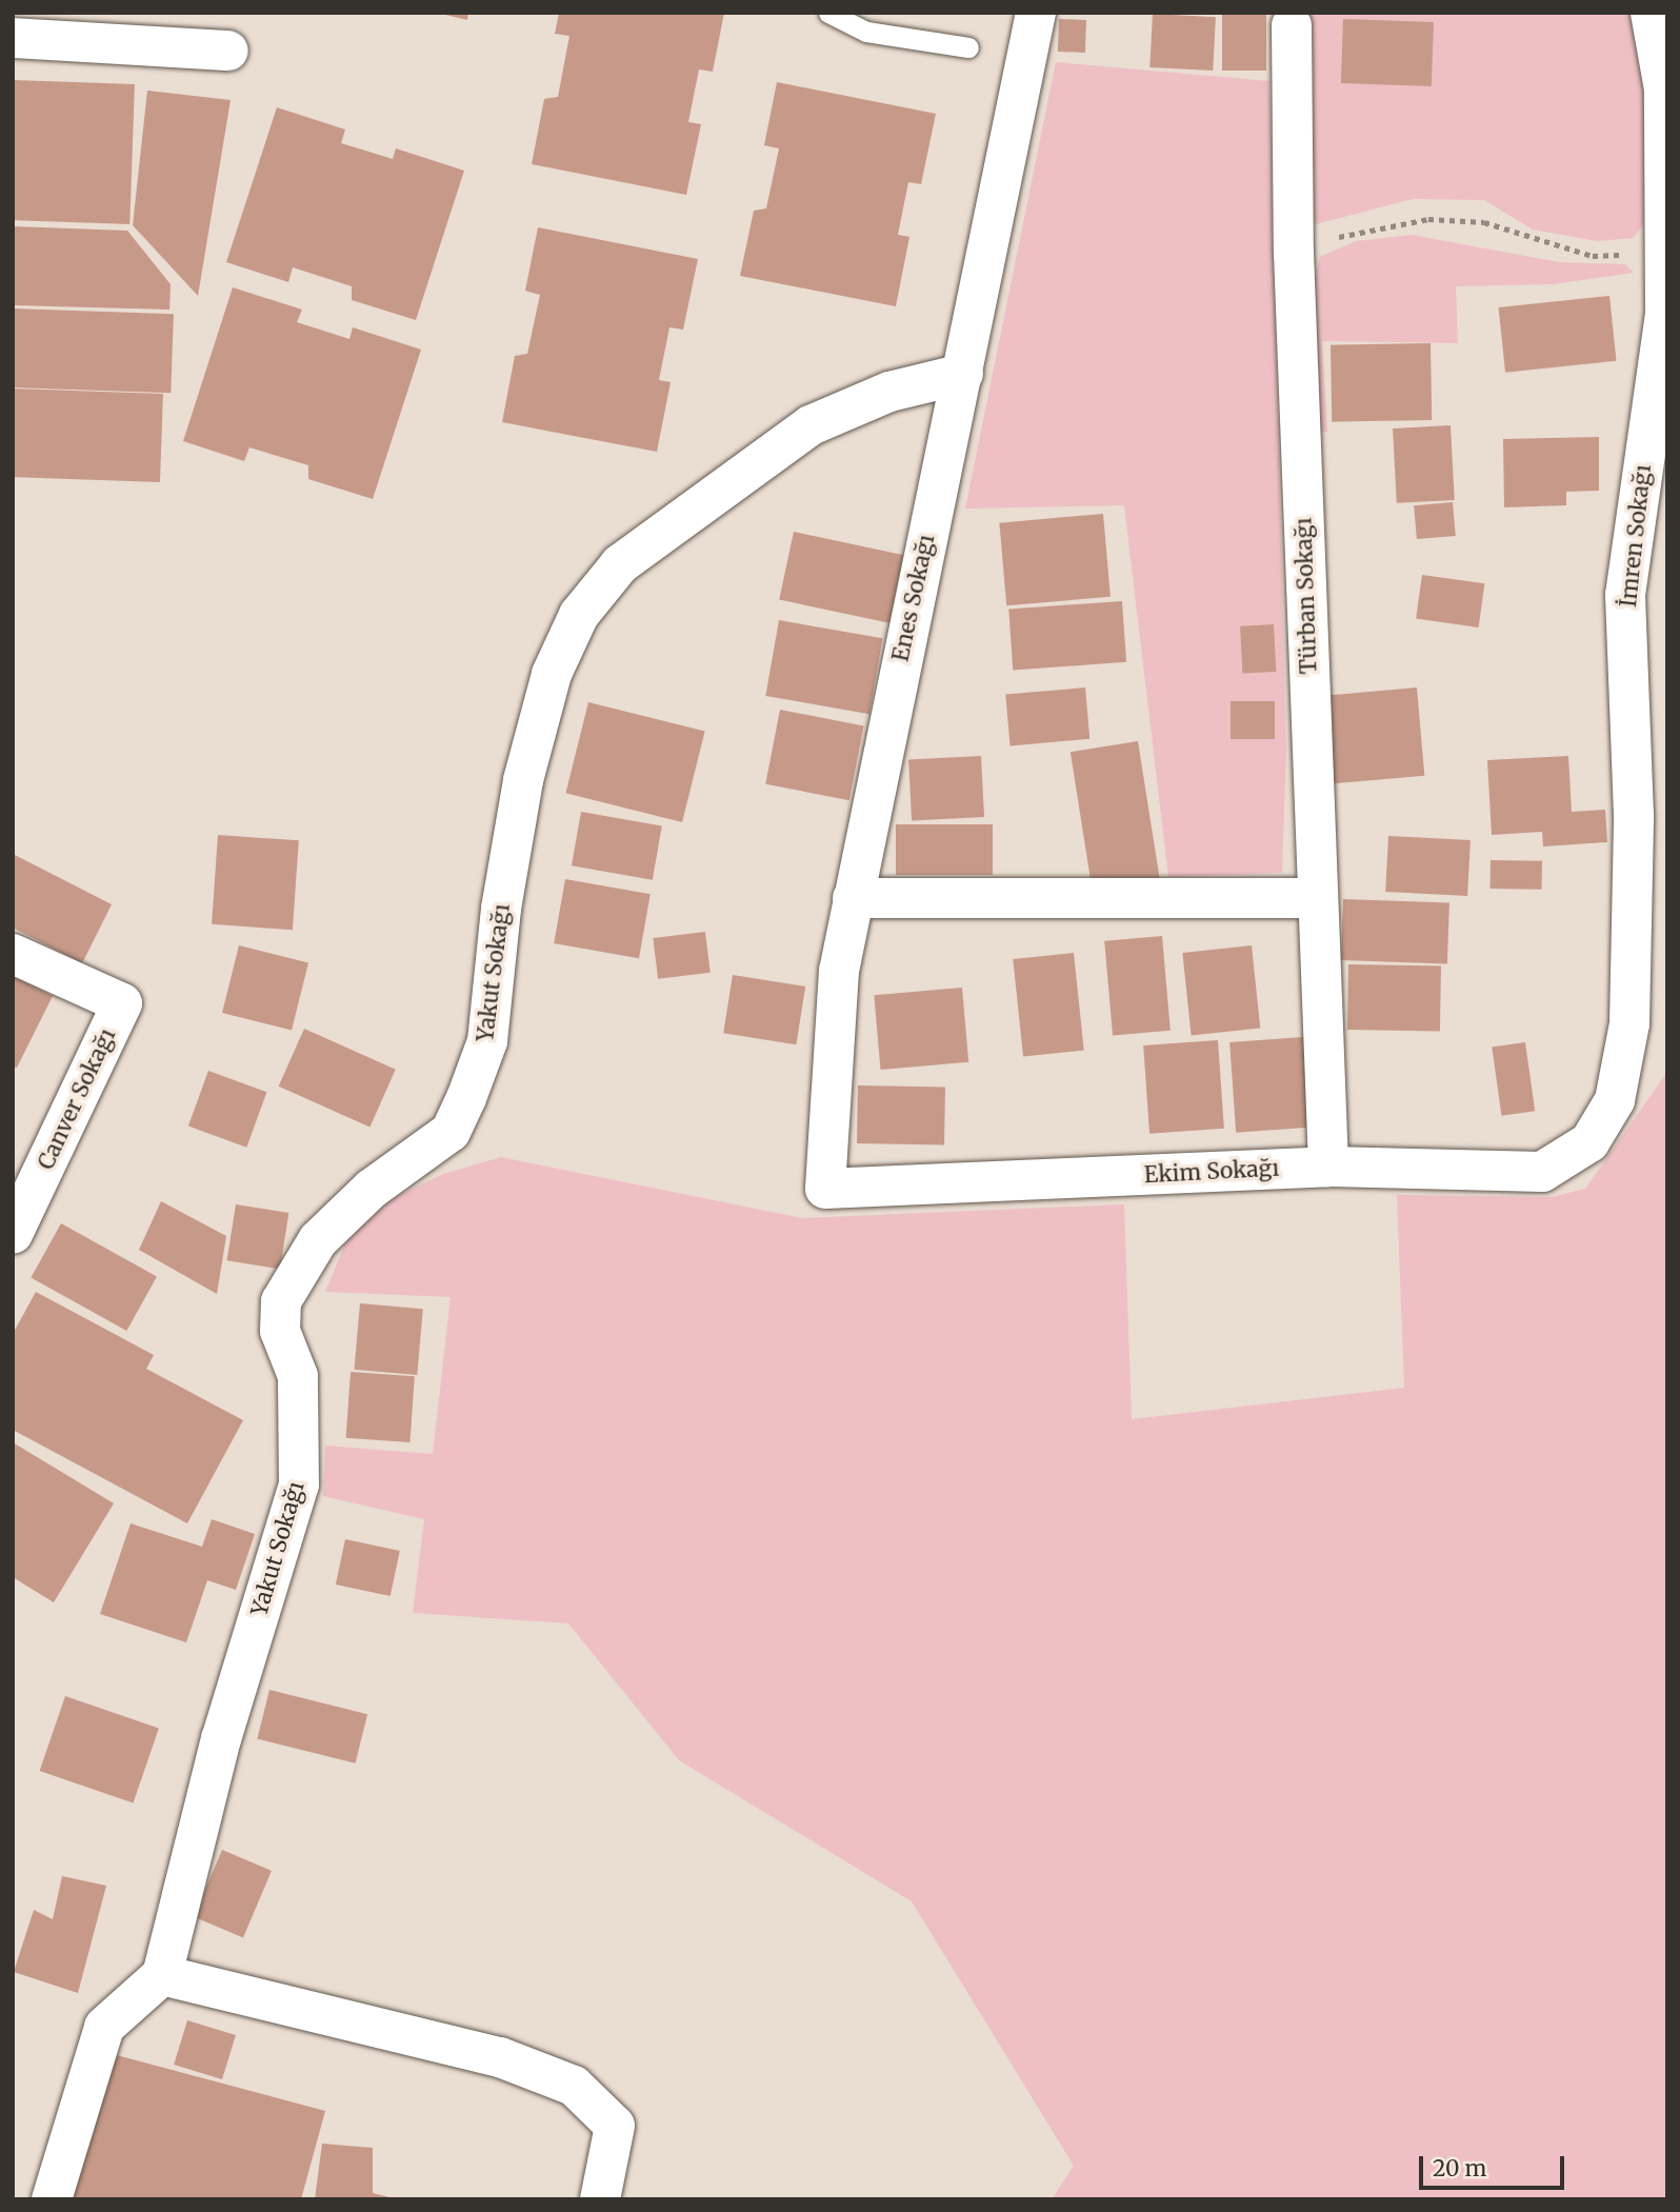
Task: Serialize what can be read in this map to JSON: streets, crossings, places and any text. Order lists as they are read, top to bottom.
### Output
{
  "streets": {
    "street": [
      "İmren Sokağı",
      "Türban Sokağı",
      "Enes Sokağı",
      "Yakut Sokağı",
      "Canver Sokağı",
      "Ekim Sokağı"
    ]
  },
  "crossings": [
    ["İmren Sokağı", "Ekim Sokağı"],
    ["Türban Sokağı", "Ekim Sokağı"],
    ["Enes Sokağı", "Yakut Sokağı"],
    ["Enes Sokağı", "Ekim Sokağı"]
  ],
  "scale_bar": "20 m"
}
